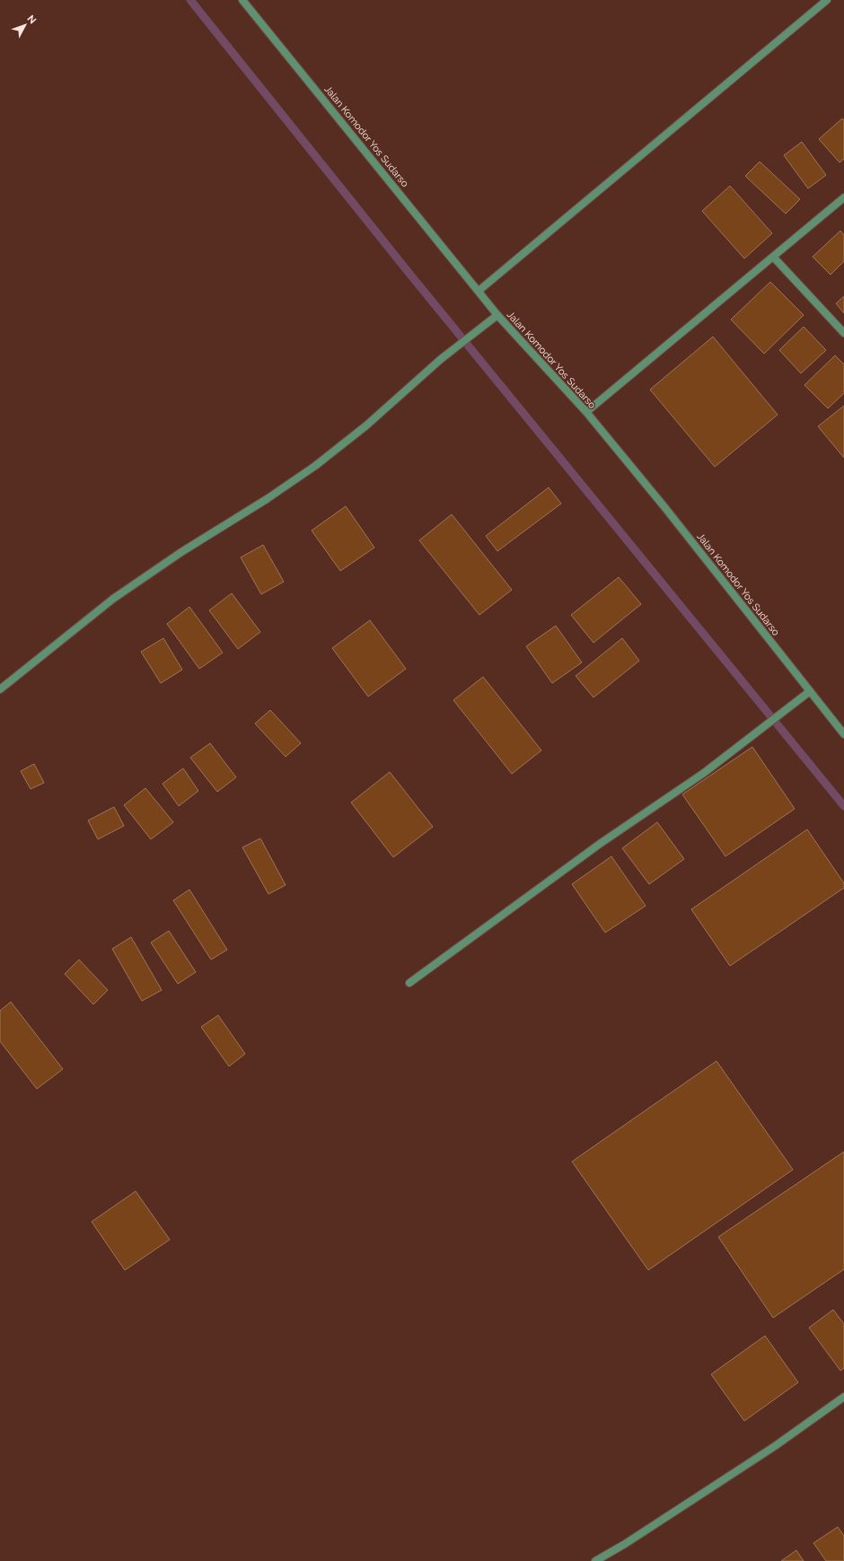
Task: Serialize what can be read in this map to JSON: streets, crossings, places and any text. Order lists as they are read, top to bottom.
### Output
{
  "streets": {
    "street": ["Jalan Komodor Yos Sudarso"]
  },
  "north": "top right"
}
